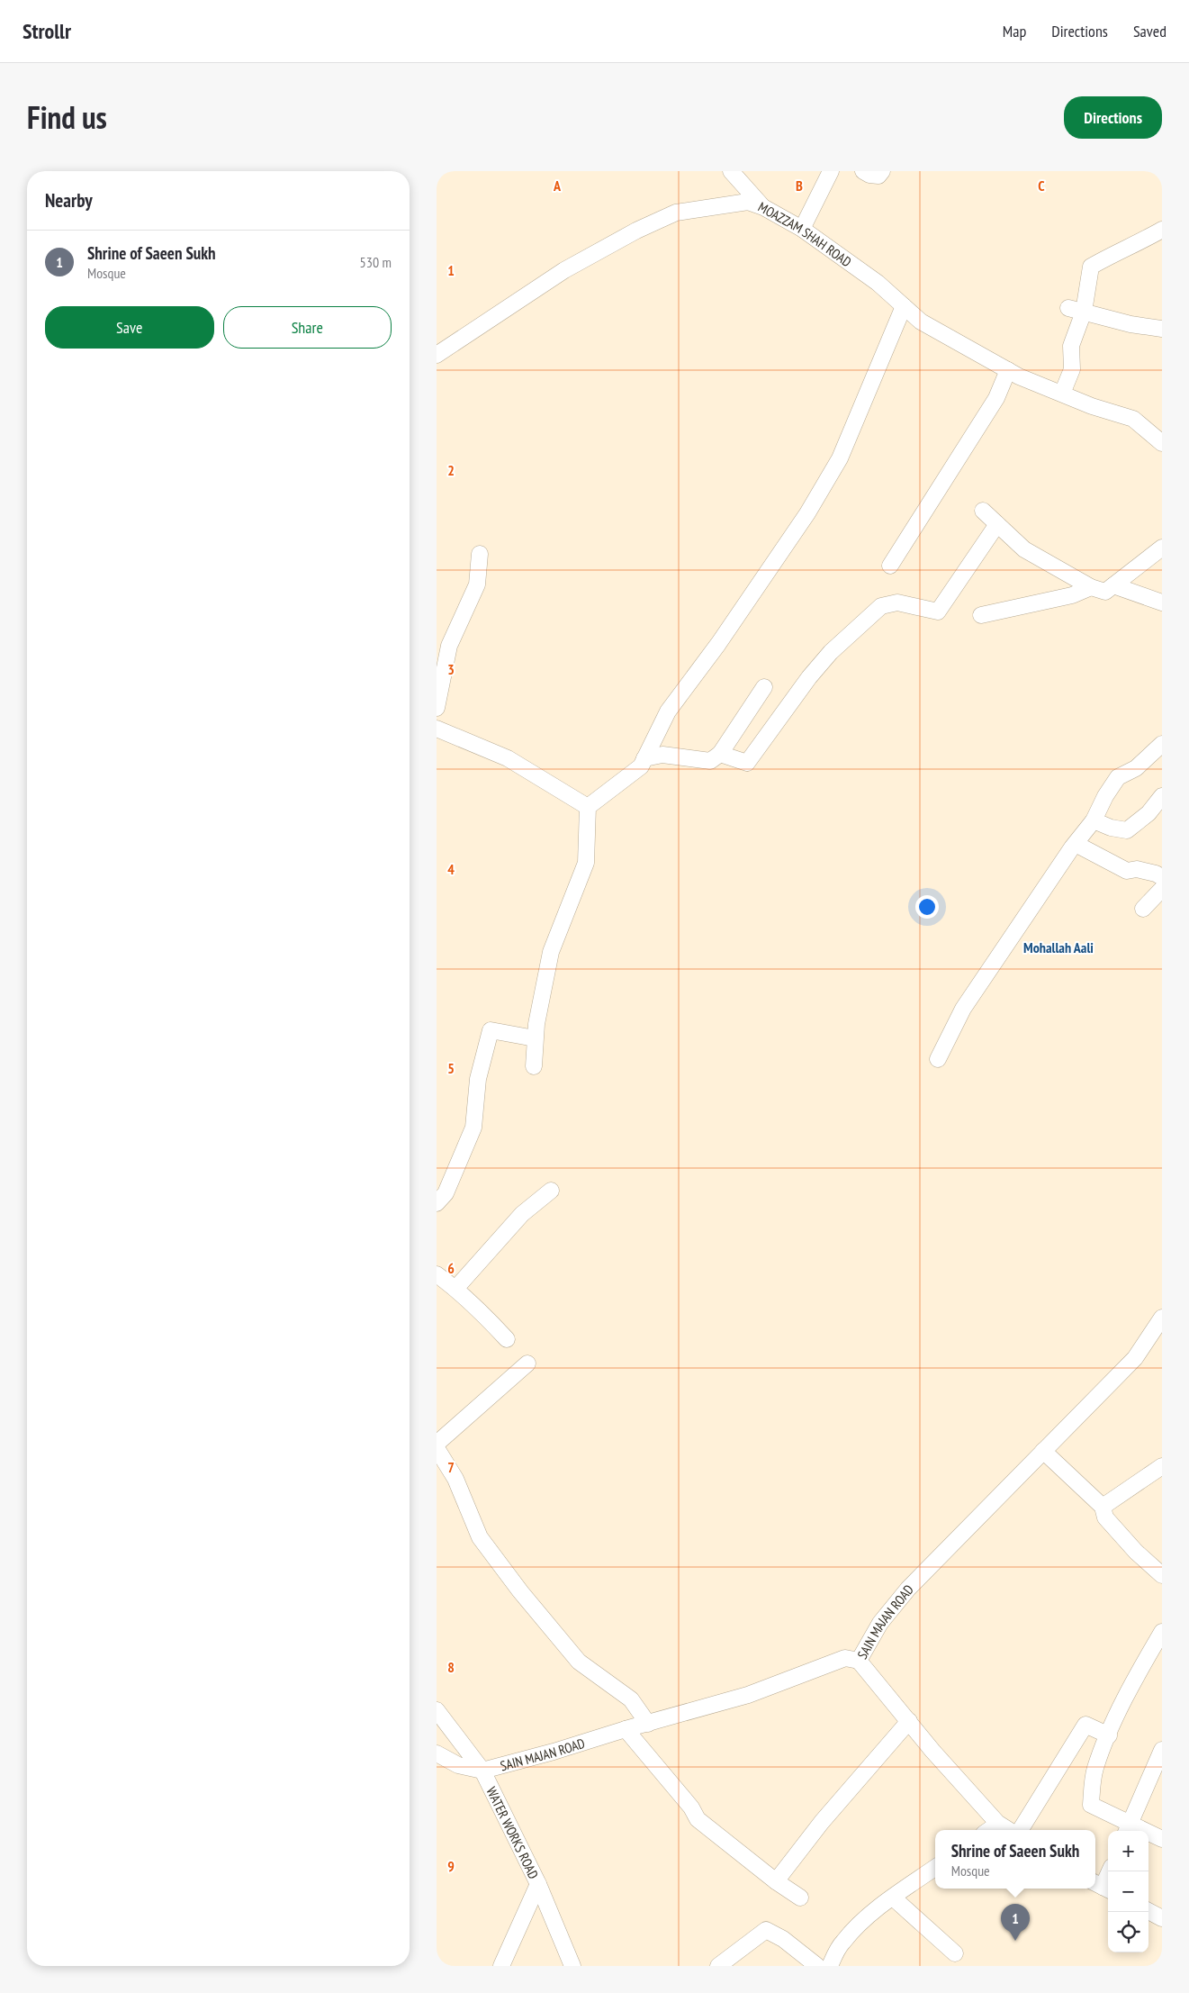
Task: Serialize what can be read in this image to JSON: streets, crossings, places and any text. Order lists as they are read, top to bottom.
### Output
{
  "streets": {
    "street": ["MOAZZAM SHAH ROAD", "SAIN MAJAN ROAD", "WATER WORKS ROAD"]
  },
  "crossings": [
    ["SAIN MAJAN ROAD", "WATER WORKS ROAD"]
  ],
  "districts": ["Mohallah Aali"],
  "page": {
    "header": "Strollr",
    "nav": ["Map", "Directions", "Saved"],
    "title": "Find us",
    "buttons": [
      "Directions",
      ["Save", "Share"]
    ],
    "heading": "Nearby",
    "list": [
      {
        "mark": "1",
        "name": "Shrine of Saeen Sukh",
        "note": "Mosque",
        "value": "530 m"
      }
    ],
    "popup": ["Shrine of Saeen Sukh", "Mosque"],
    "map_buttons": ["+", "−"],
    "pins": "1"
  },
  "grid": {
    "columns": ["A", "B", "C"],
    "rows": [
      "1",
      "2",
      "3",
      "4",
      "5",
      "6",
      "7",
      "8",
      "9"
    ]
  }
}
